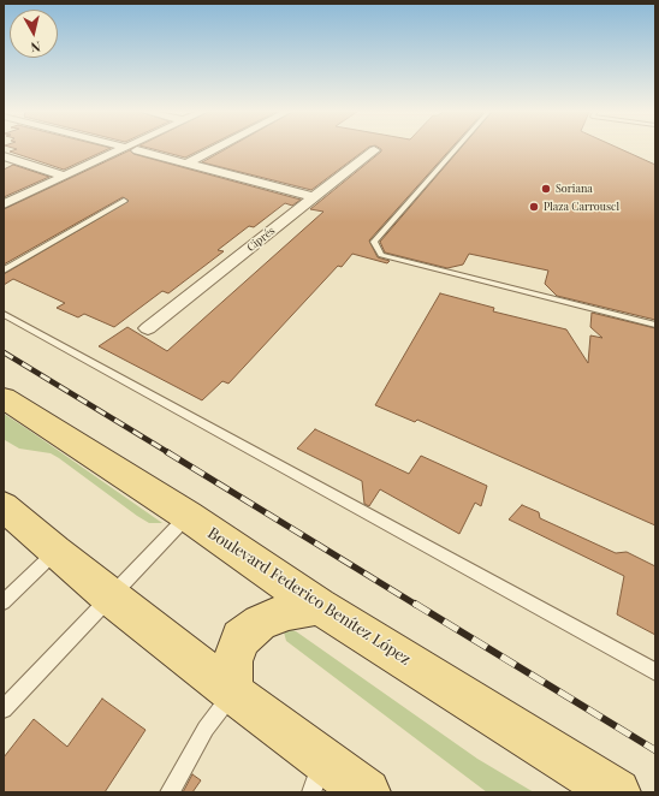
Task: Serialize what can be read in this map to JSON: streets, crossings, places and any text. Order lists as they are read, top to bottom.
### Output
{
  "streets": {
    "main road": ["Boulevard Federico Benítez López"],
    "street": ["Ciprés"]
  },
  "places": ["Soriana", "Plaza Carrousel"],
  "north": "bottom"
}
